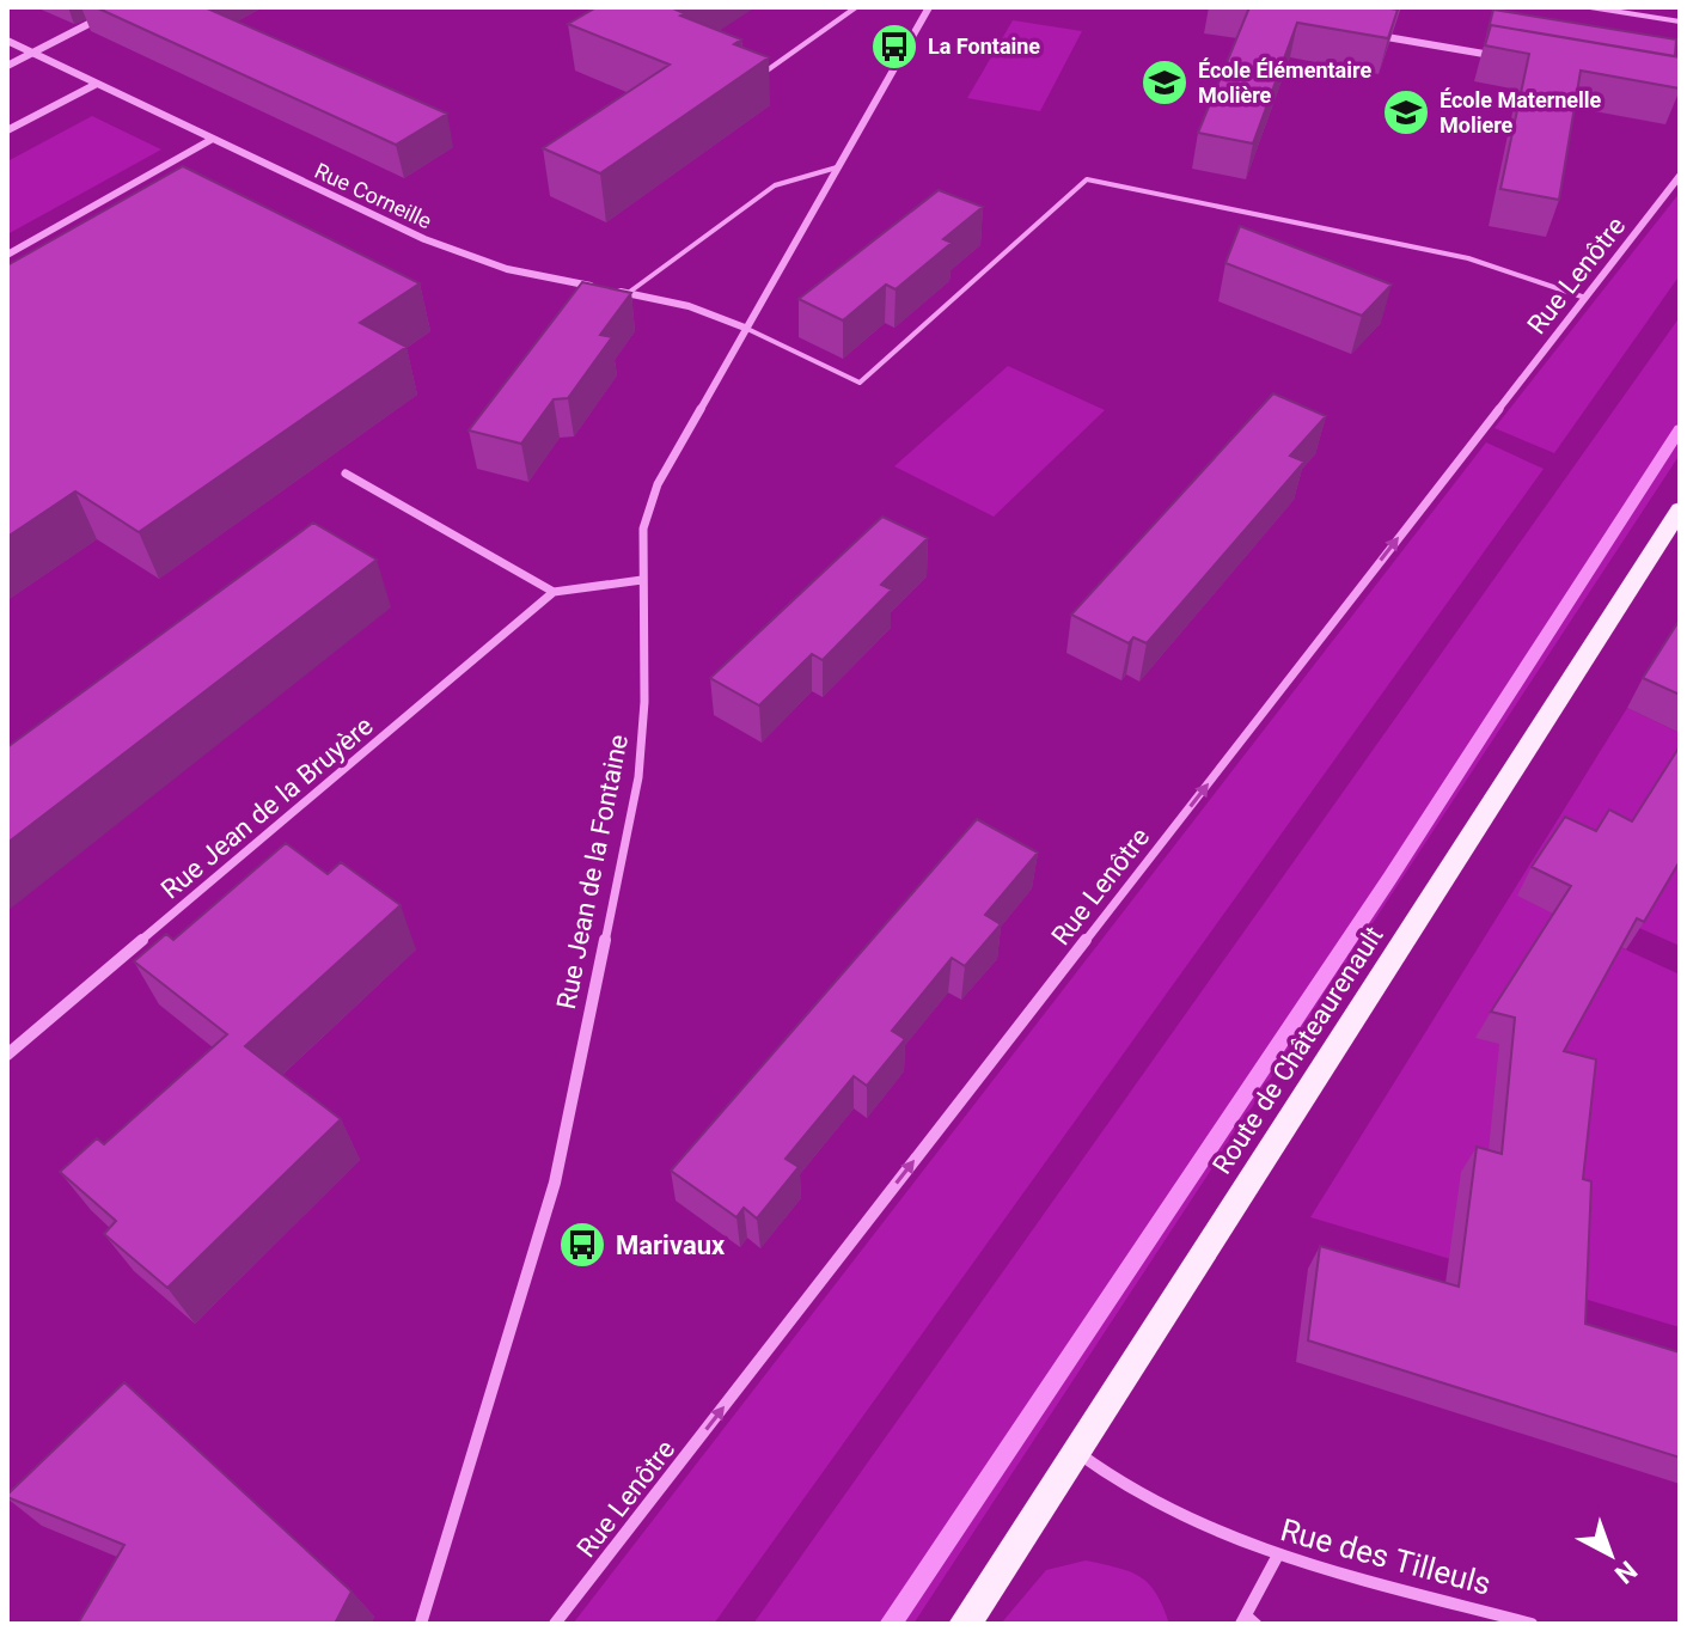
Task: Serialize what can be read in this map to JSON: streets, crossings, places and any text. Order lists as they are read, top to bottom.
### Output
{
  "streets": {
    "main road": ["Route de Châteaurenault"],
    "street": [
      "Rue Corneille",
      "Rue Lenôtre",
      "Rue Jean de la Bruyère",
      "Rue Jean de la Fontaine",
      "Rue des Tilleuls"
    ]
  },
  "crossings": [
    ["Rue Corneille", "Rue Jean de la Fontaine"],
    ["Route de Châteaurenault", "Rue des Tilleuls"]
  ],
  "one_way": ["Rue Lenôtre"],
  "places": {
    "bus stop": ["La Fontaine", "Marivaux"],
    "school or university": ["École Élémentaire Molière", "École Maternelle Moliere"]
  },
  "north": "bottom right"
}
